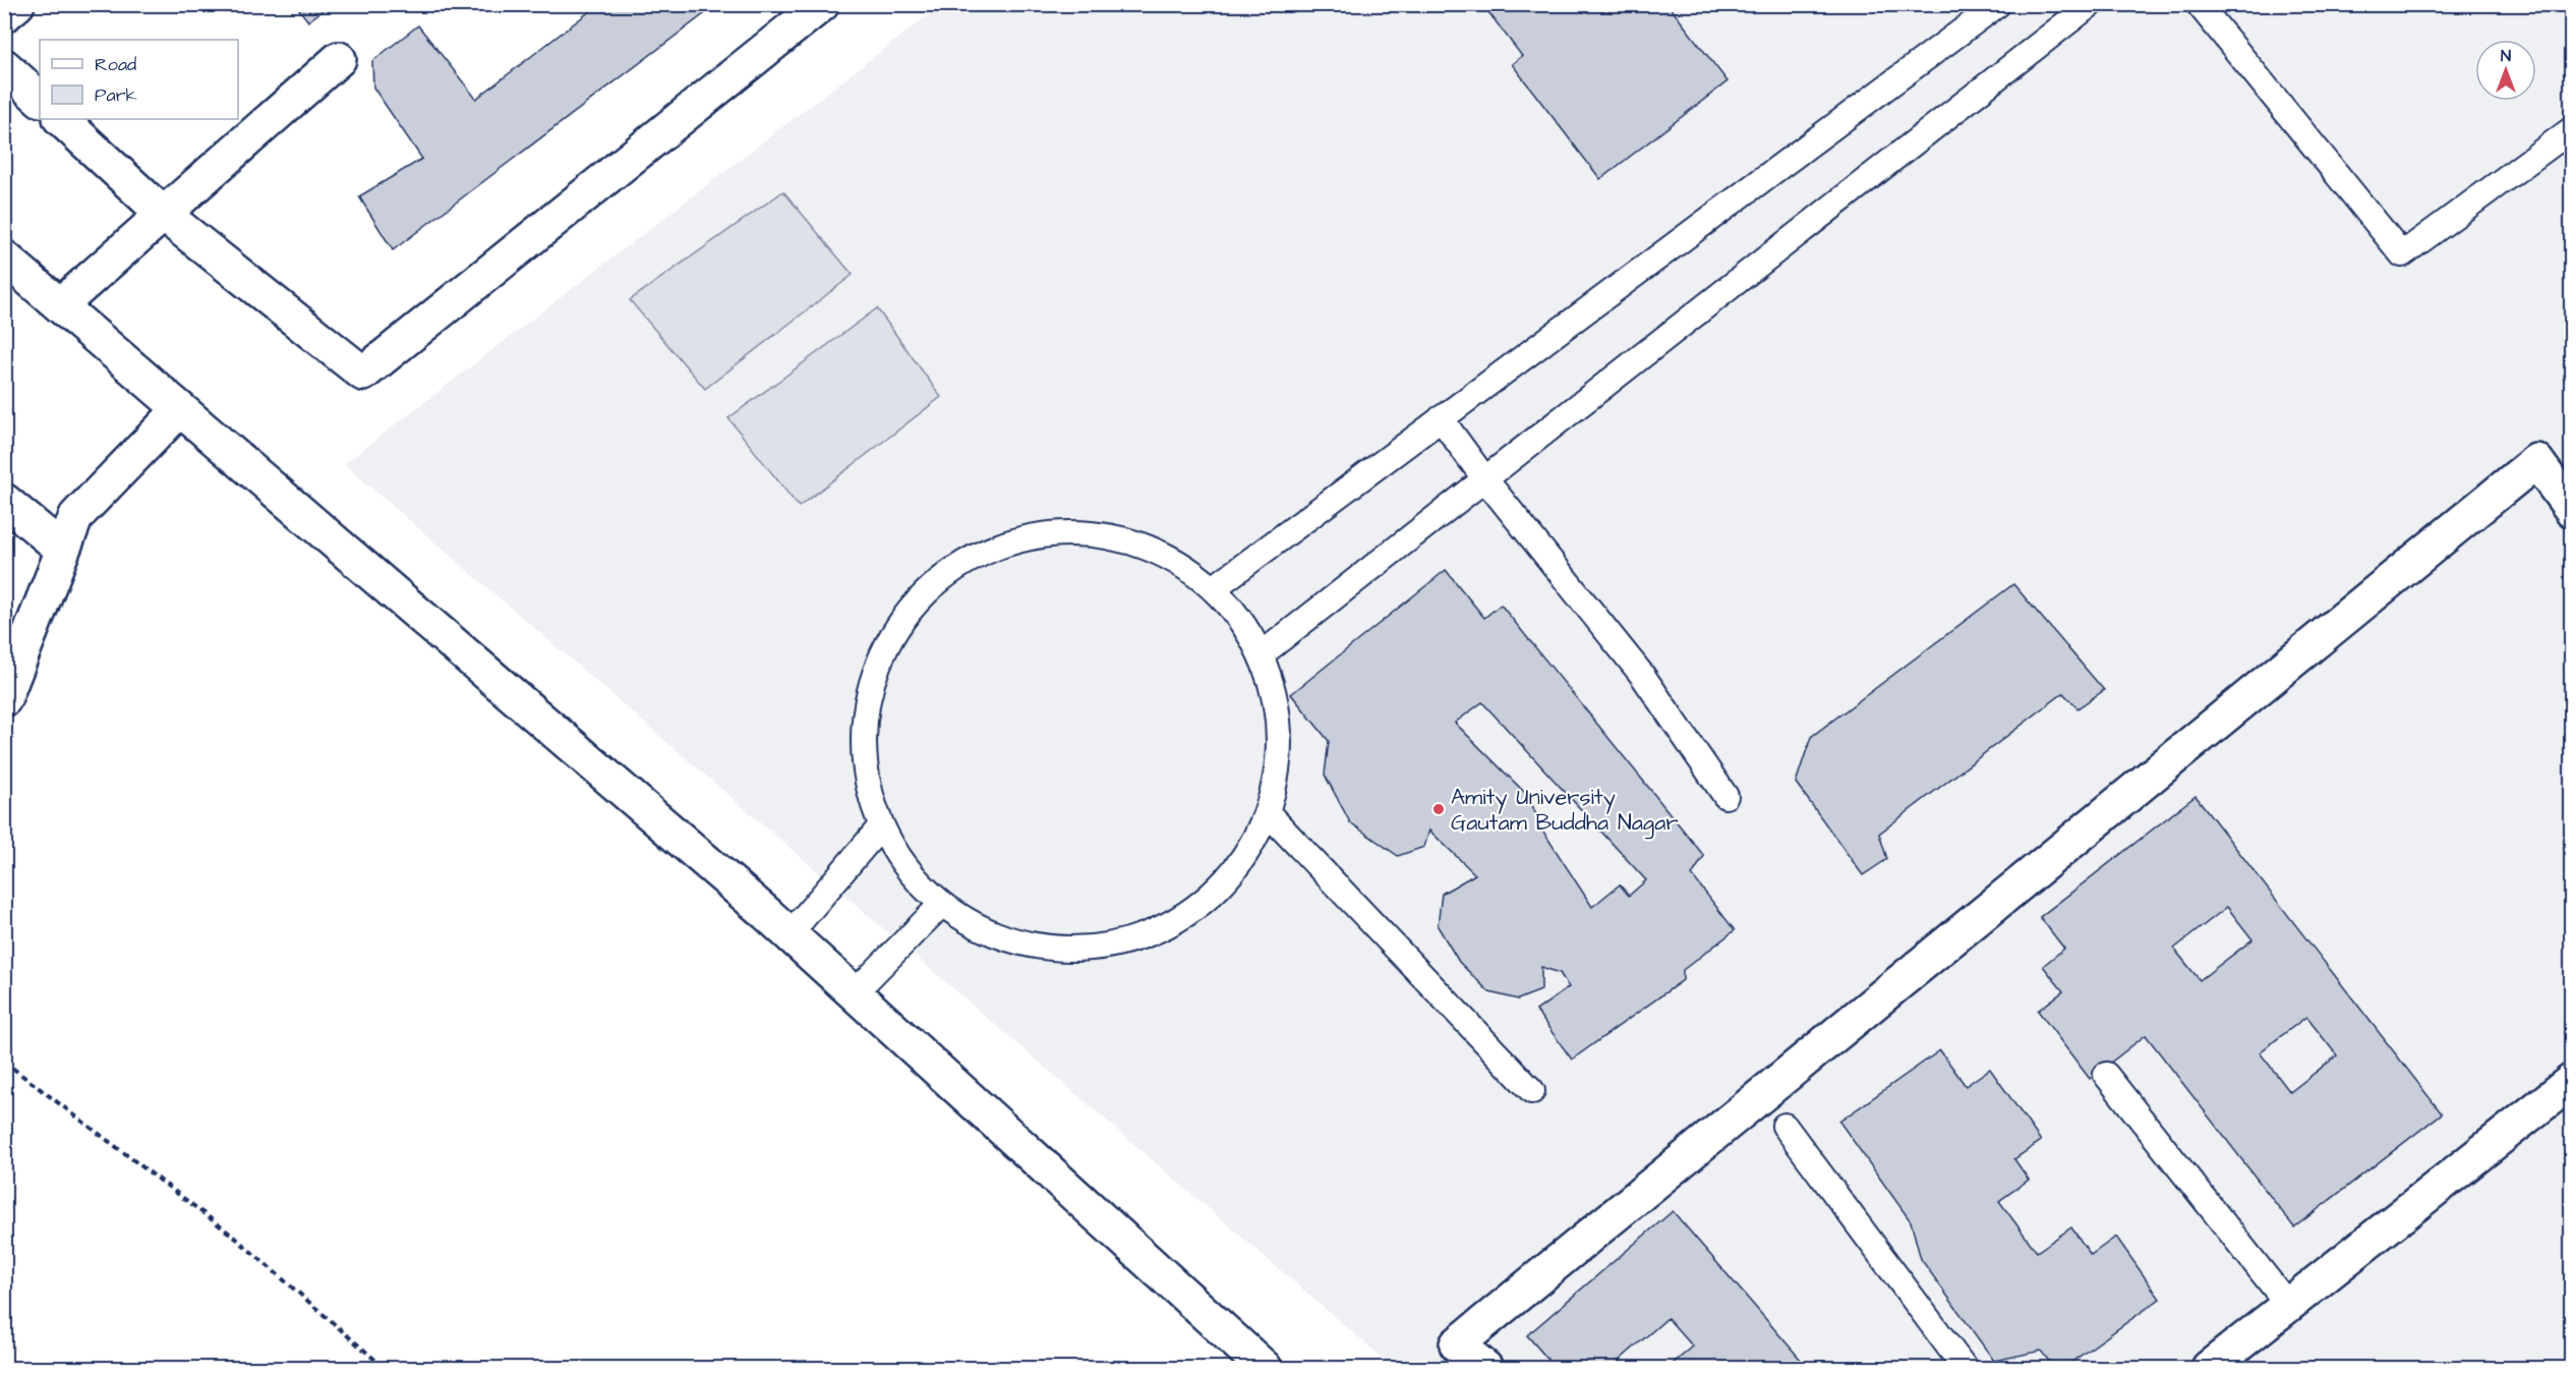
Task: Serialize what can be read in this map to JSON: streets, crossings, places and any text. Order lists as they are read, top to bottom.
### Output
{
  "places": ["Amity University Gautam Buddha Nagar"],
  "legend": ["Road", "Park"],
  "north": "top"
}
